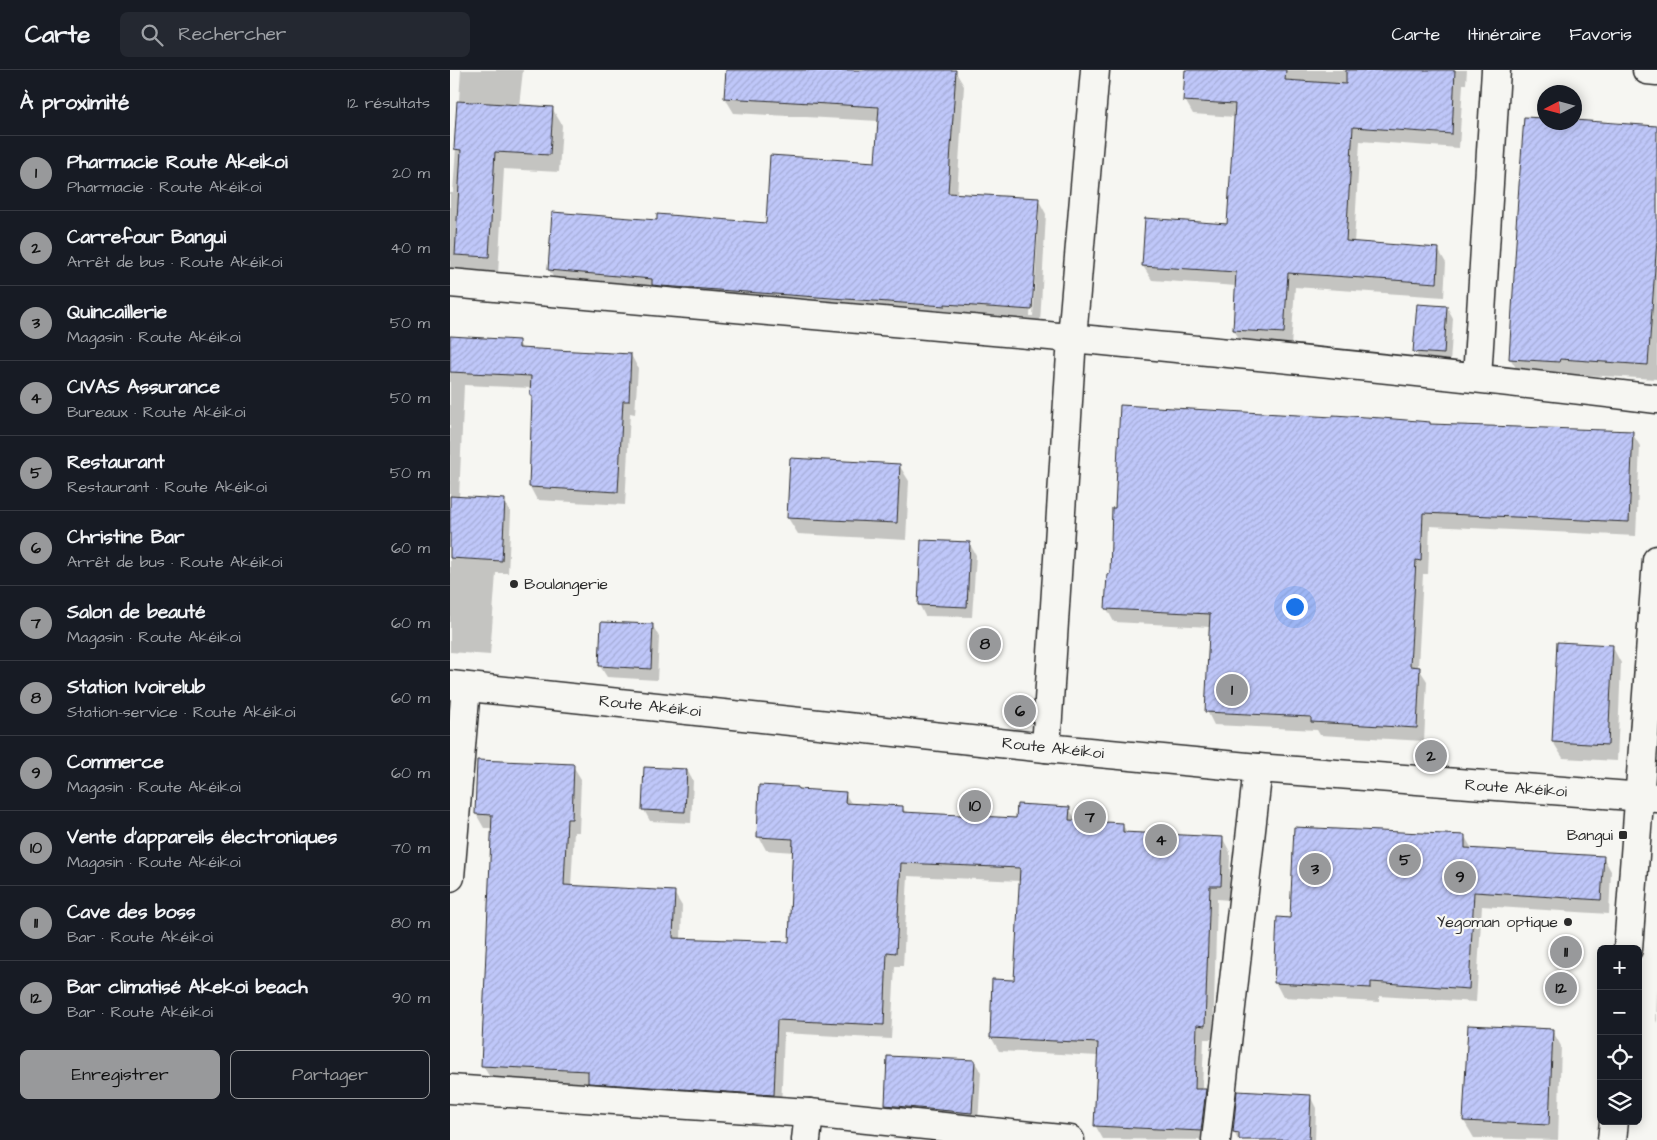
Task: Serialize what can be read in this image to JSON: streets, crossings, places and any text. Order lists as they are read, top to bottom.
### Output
{
  "streets": {
    "street": ["Route Akéikoi"]
  },
  "places": {
    "other": ["Boulangerie", "Yegoman optique"],
    "transit": ["Bangui"]
  },
  "north": "left",
  "page": {
    "header": "Carte",
    "search": "Rechercher",
    "nav": ["Carte", "Itinéraire", "Favoris"],
    "heading": ["À proximité", "12 résultats"],
    "list": [
      {
        "mark": "1",
        "name": "Pharmacie Route Akeikoi",
        "note": "Pharmacie · Route Akéikoi",
        "value": "20 m"
      },
      {
        "mark": "2",
        "name": "Carrefour Bangui",
        "note": "Arrêt de bus · Route Akéikoi",
        "value": "40 m"
      },
      {
        "mark": "3",
        "name": "Quincaillerie",
        "note": "Magasin · Route Akéikoi",
        "value": "50 m"
      },
      {
        "mark": "4",
        "name": "CIVAS Assurance",
        "note": "Bureaux · Route Akéikoi",
        "value": "50 m"
      },
      {
        "mark": "5",
        "name": "Restaurant",
        "note": "Restaurant · Route Akéikoi",
        "value": "50 m"
      },
      {
        "mark": "6",
        "name": "Christine Bar",
        "note": "Arrêt de bus · Route Akéikoi",
        "value": "60 m"
      },
      {
        "mark": "7",
        "name": "Salon de beauté",
        "note": "Magasin · Route Akéikoi",
        "value": "60 m"
      },
      {
        "mark": "8",
        "name": "Station Ivoirelub",
        "note": "Station-service · Route Akéikoi",
        "value": "60 m"
      },
      {
        "mark": "9",
        "name": "Commerce",
        "note": "Magasin · Route Akéikoi",
        "value": "60 m"
      },
      {
        "mark": "10",
        "name": "Vente d'appareils électroniques",
        "note": "Magasin · Route Akéikoi",
        "value": "70 m"
      },
      {
        "mark": "11",
        "name": "Cave des boss",
        "note": "Bar · Route Akéikoi",
        "value": "80 m"
      },
      {
        "mark": "12",
        "name": "Bar climatisé Akekoi beach",
        "note": "Bar · Route Akéikoi",
        "value": "90 m"
      }
    ],
    "pins": [
      "8",
      "1",
      "6",
      "2",
      "10",
      "7",
      "4",
      "5",
      "3",
      "9",
      "11",
      "12"
    ],
    "map_buttons": ["+", "−"],
    "buttons": ["Enregistrer", "Partager"]
  }
}
